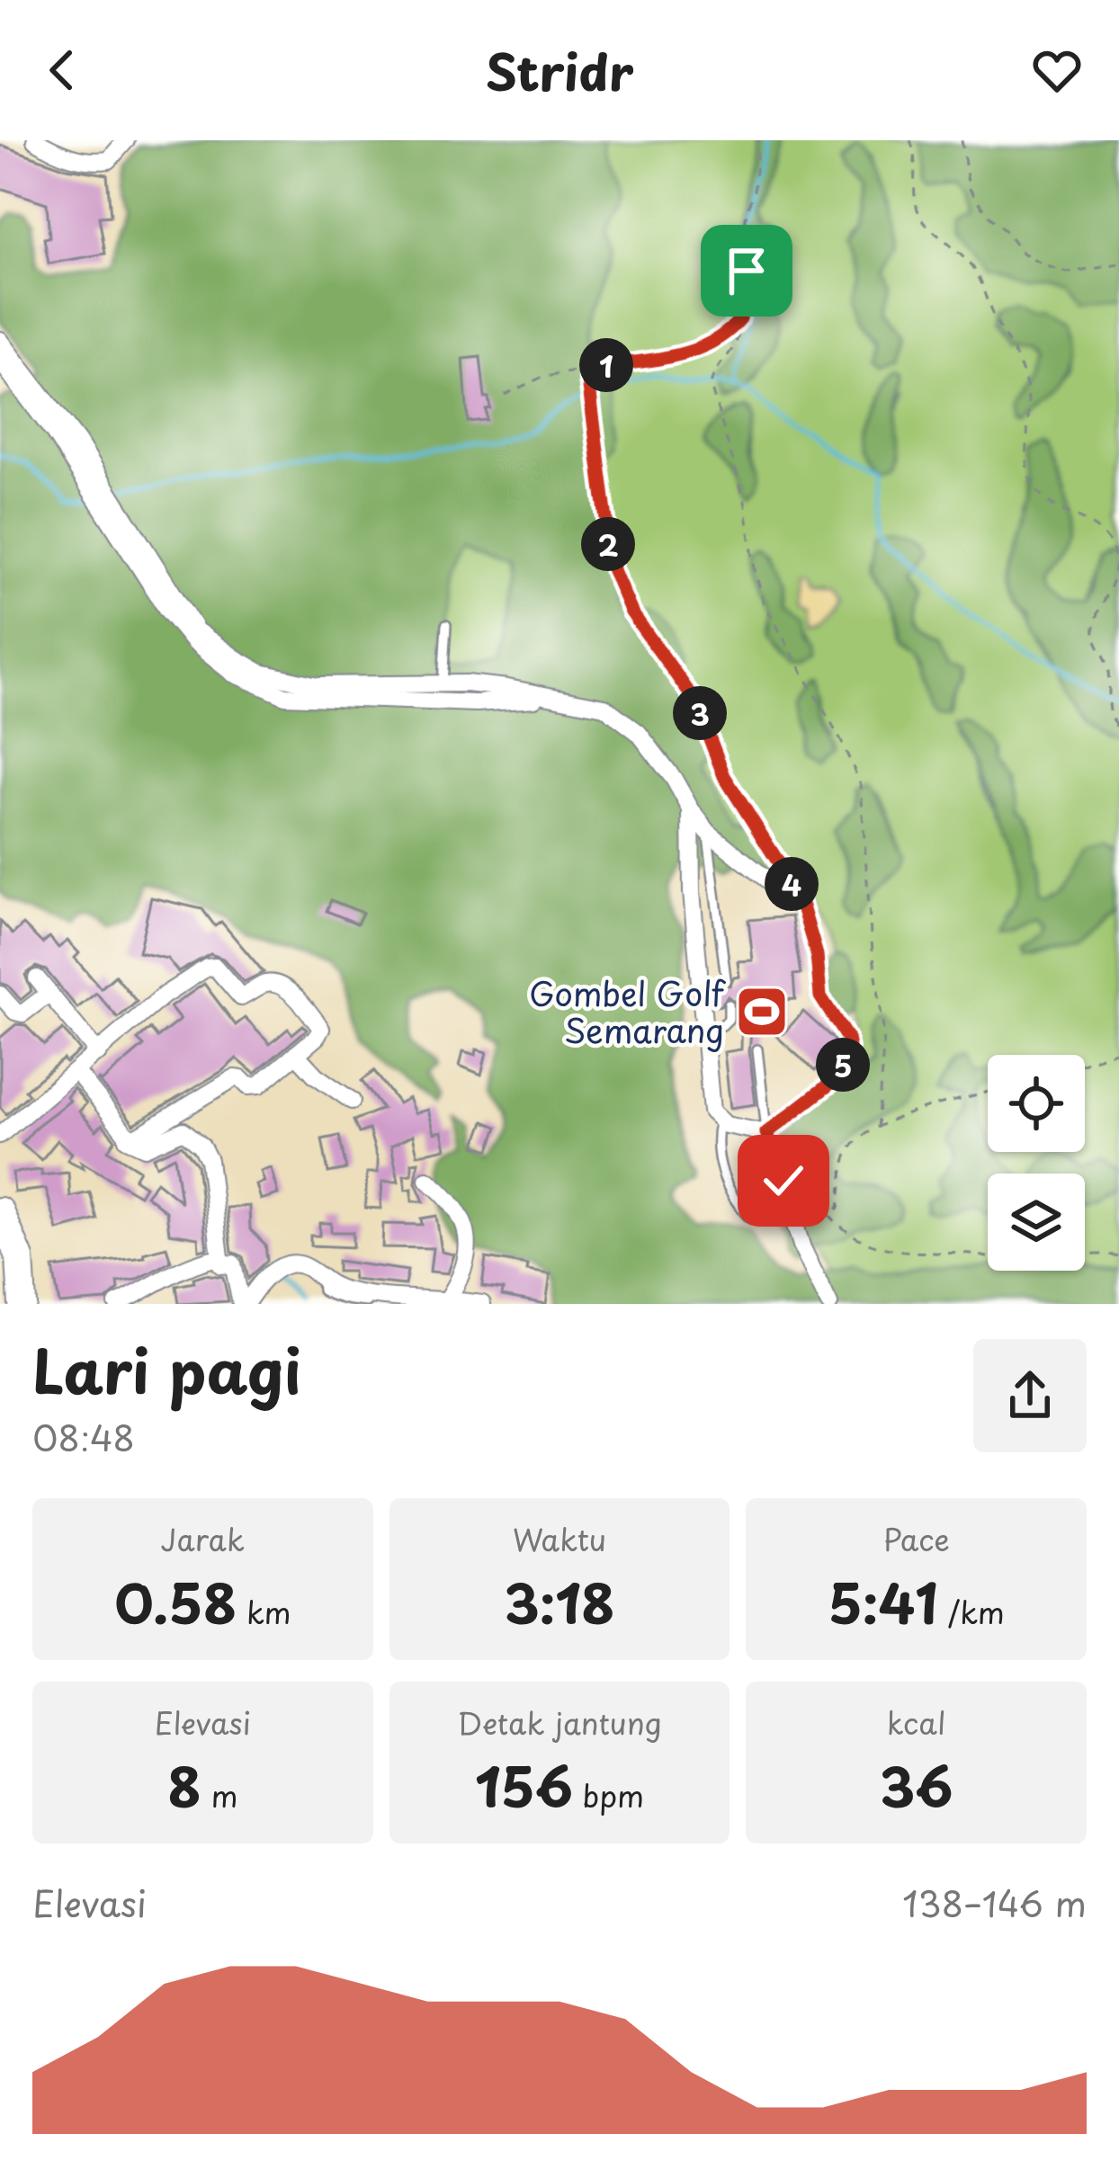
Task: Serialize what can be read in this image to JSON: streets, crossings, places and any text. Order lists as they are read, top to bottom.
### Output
{
  "places": {
    "sports": ["Gombel Golf Semarang"]
  },
  "page": {
    "header": "Stridr",
    "pins": [
      "1",
      "2",
      "3",
      "4",
      "5"
    ],
    "heading": ["Lari pagi", "08:48"],
    "stats": [
      ["Jarak", "0.58 km"],
      ["Waktu", "3:18"],
      ["Pace", "5:41 /km"],
      ["Elevasi", "8 m"],
      ["Detak jantung", "156 bpm"],
      ["kcal", "36"]
    ],
    "chart": ["Elevasi", "138–146 m"]
  }
}
